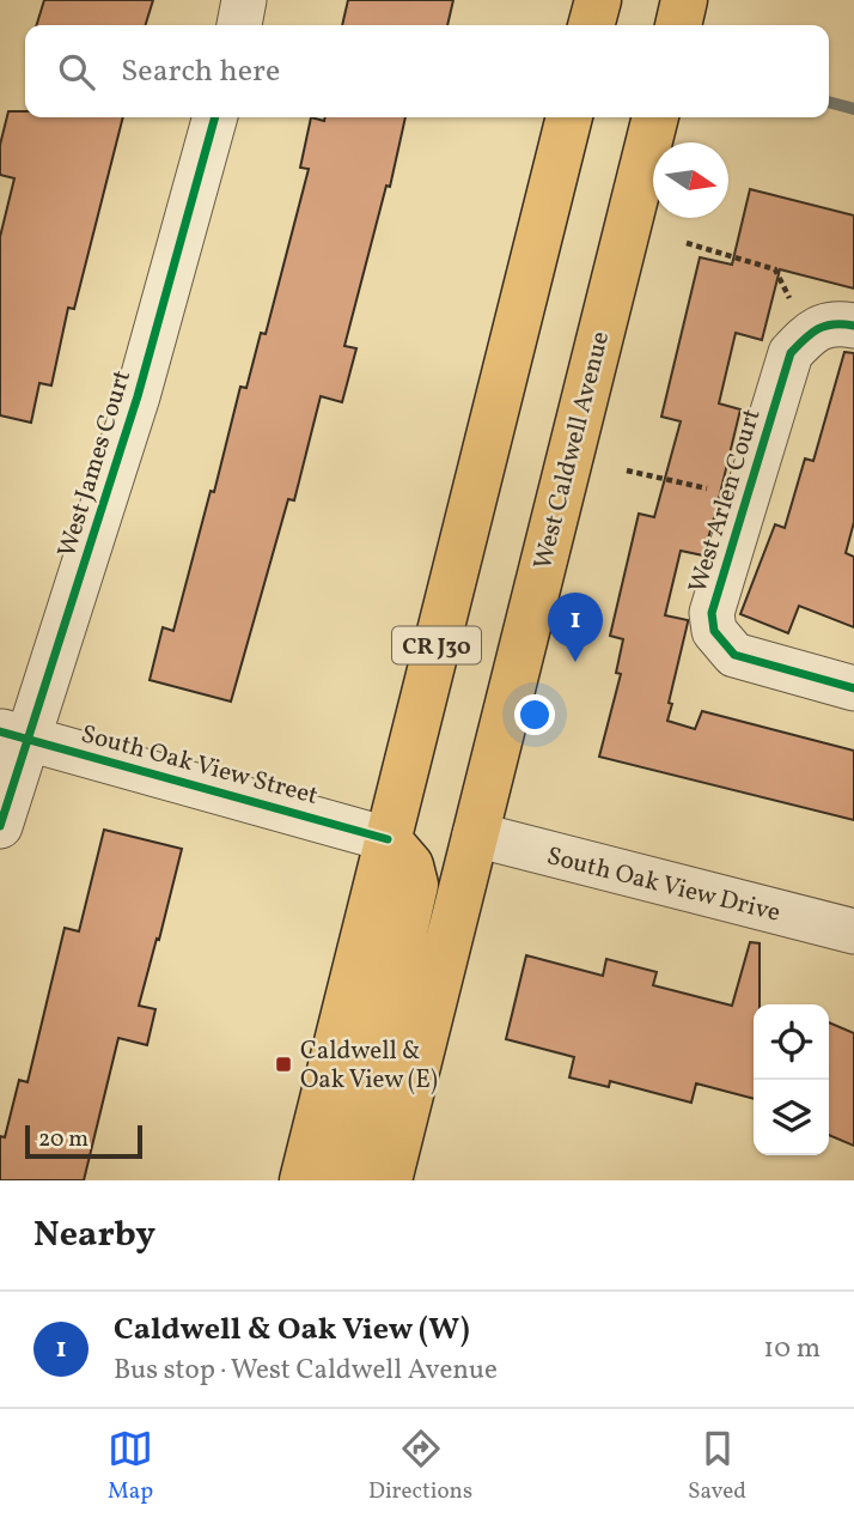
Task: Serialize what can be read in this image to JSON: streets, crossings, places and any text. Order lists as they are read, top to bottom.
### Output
{
  "streets": {
    "main road": ["West Caldwell Avenue", "CR J30"],
    "street": [
      "West James Court",
      "West Arlen Court",
      "South Oak View Street",
      "South Oak View Drive"
    ]
  },
  "crossings": [
    ["West Caldwell Avenue", "South Oak View Drive"],
    ["West James Court", "South Oak View Street"],
    ["CR J30", "South Oak View Street"]
  ],
  "places": {
    "transit": ["Caldwell & Oak View (E)"]
  },
  "scale_bar": "20 m",
  "north": "right",
  "page": {
    "search": "Search here",
    "pins": "1",
    "scale": "20 m",
    "heading": "Nearby",
    "list": [
      {
        "mark": "1",
        "name": "Caldwell & Oak View (W)",
        "note": "Bus stop · West Caldwell Avenue",
        "value": "10 m"
      }
    ],
    "nav": ["Map", "Directions", "Saved"]
  }
}
